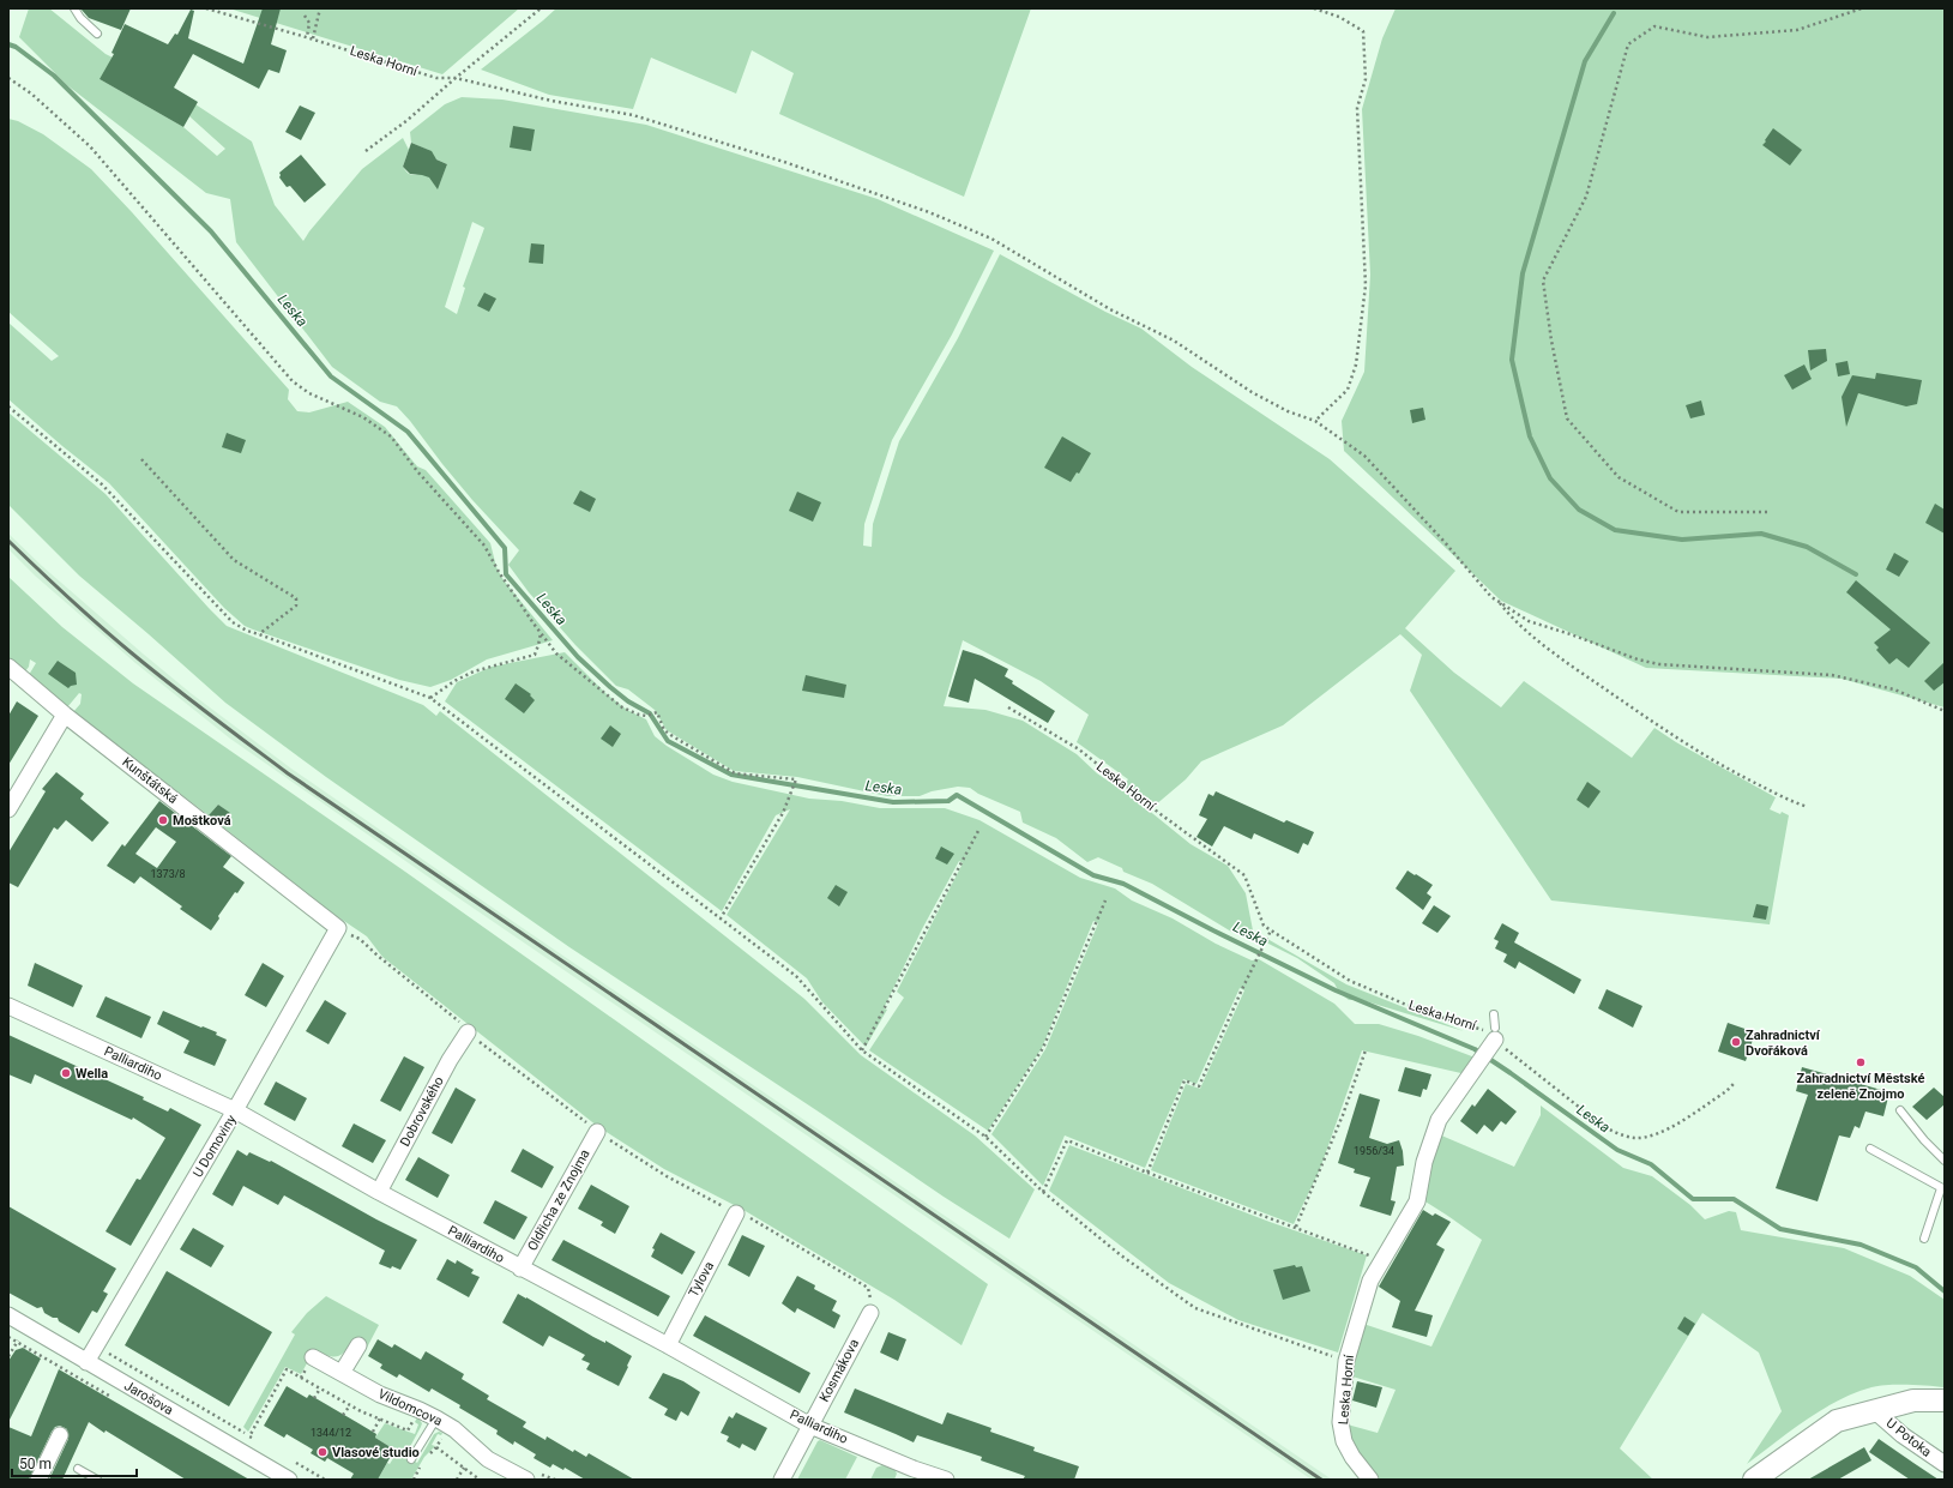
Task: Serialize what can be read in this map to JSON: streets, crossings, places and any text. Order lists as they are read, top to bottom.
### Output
{
  "streets": {
    "street": [
      "Leska Horní",
      "Kunštátská",
      "Palliardiho",
      "Dobrovského",
      "U Domoviny",
      "Oldřicha ze Znojma",
      "Tylova",
      "Kosmákova",
      "Jarošova",
      "Vildomcova",
      "U Potoka"
    ]
  },
  "crossings": [
    ["Kunštátská", "U Domoviny"],
    ["Palliardiho", "Dobrovského"],
    ["Palliardiho", "U Domoviny"],
    ["Palliardiho", "Oldřicha ze Znojma"],
    ["Palliardiho", "Tylova"],
    ["Palliardiho", "Kosmákova"],
    ["U Domoviny", "Jarošova"]
  ],
  "water": ["Leska"],
  "places": [
    "Moštková",
    "Zahradnictví Dvořáková",
    "Zahradnictví Městské zeleně Znojmo",
    "Wella",
    "Vlasové studio"
  ],
  "house_numbers": ["1373/8", "1956/34", "1344/12"],
  "scale_bar": "50 m"
}
